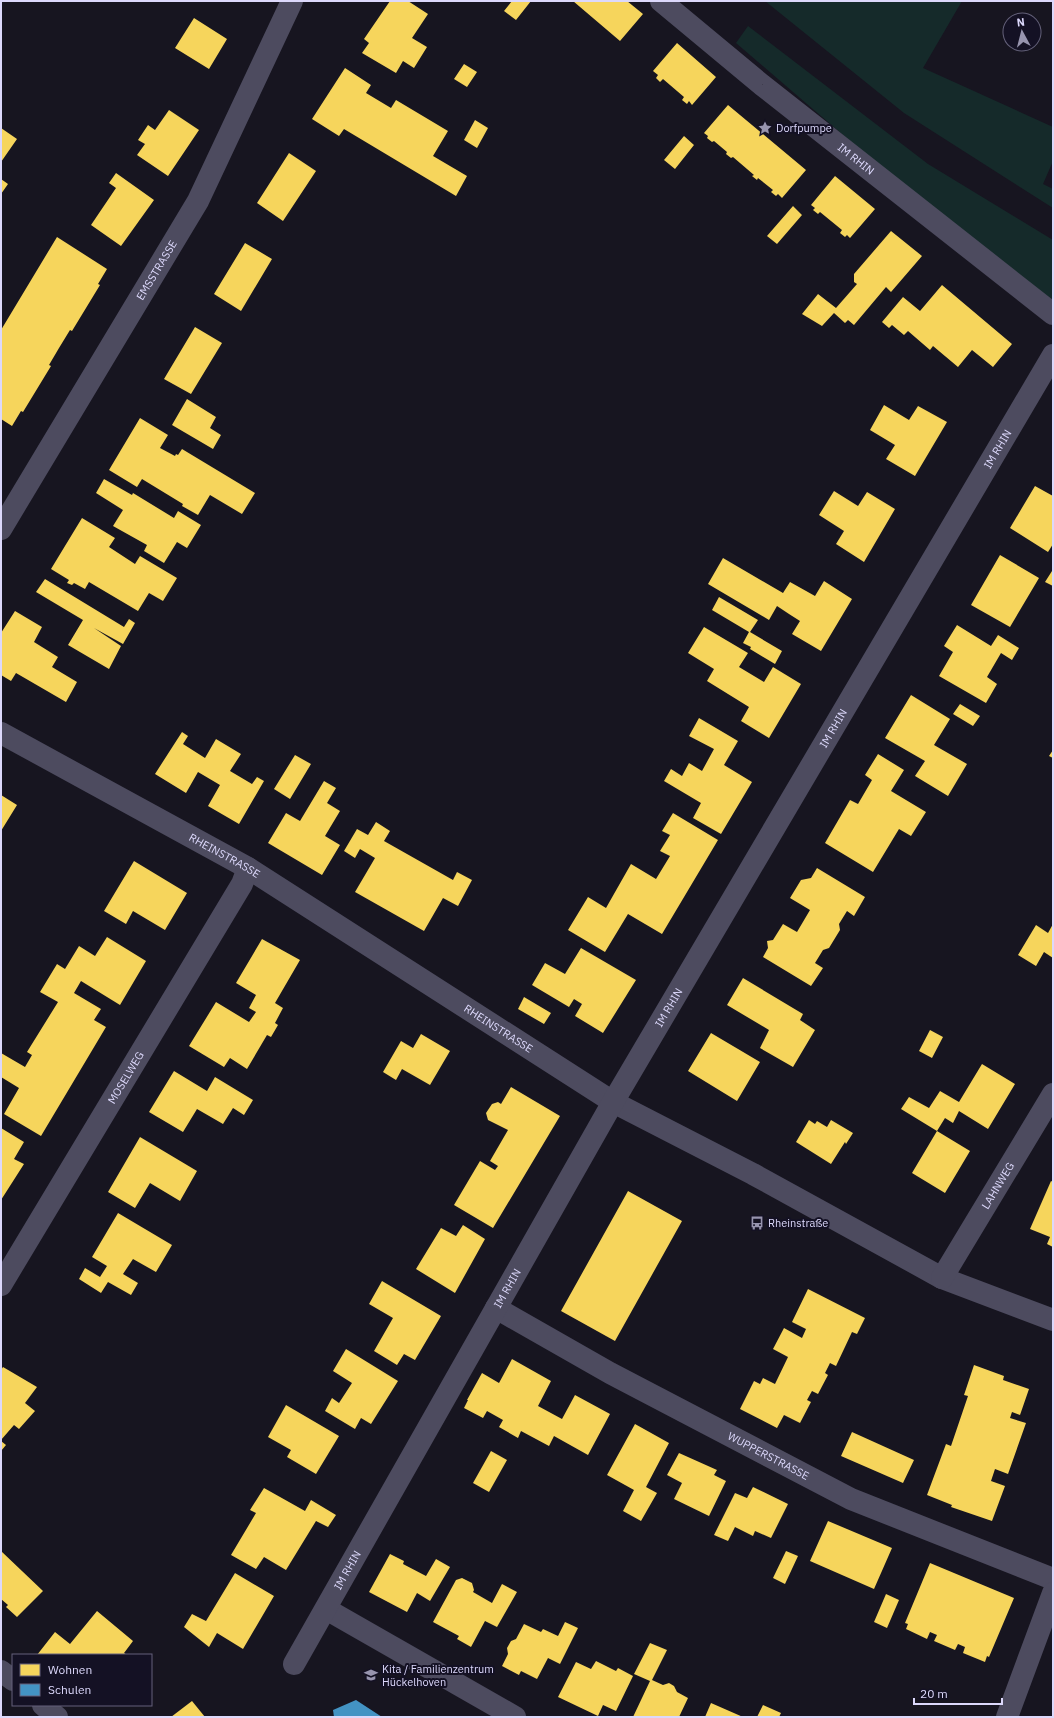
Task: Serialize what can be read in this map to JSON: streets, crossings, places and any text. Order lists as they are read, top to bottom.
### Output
{
  "streets": {
    "street": [
      "IM RHIN",
      "EMSSTRASSE",
      "RHEINSTRASSE",
      "MOSELWEG",
      "LAHNWEG",
      "WUPPERSTRASSE"
    ]
  },
  "crossings": [
    ["IM RHIN", "RHEINSTRASSE"],
    ["IM RHIN", "WUPPERSTRASSE"],
    ["RHEINSTRASSE", "MOSELWEG"],
    ["RHEINSTRASSE", "LAHNWEG"]
  ],
  "places": {
    "place": ["Dorfpumpe"],
    "bus stop": ["Rheinstraße"],
    "school or university": ["Kita / Familienzentrum Hückelhoven"]
  },
  "legend": ["Wohnen", "Schulen"],
  "scale_bar": "20 m",
  "north": "top"
}
